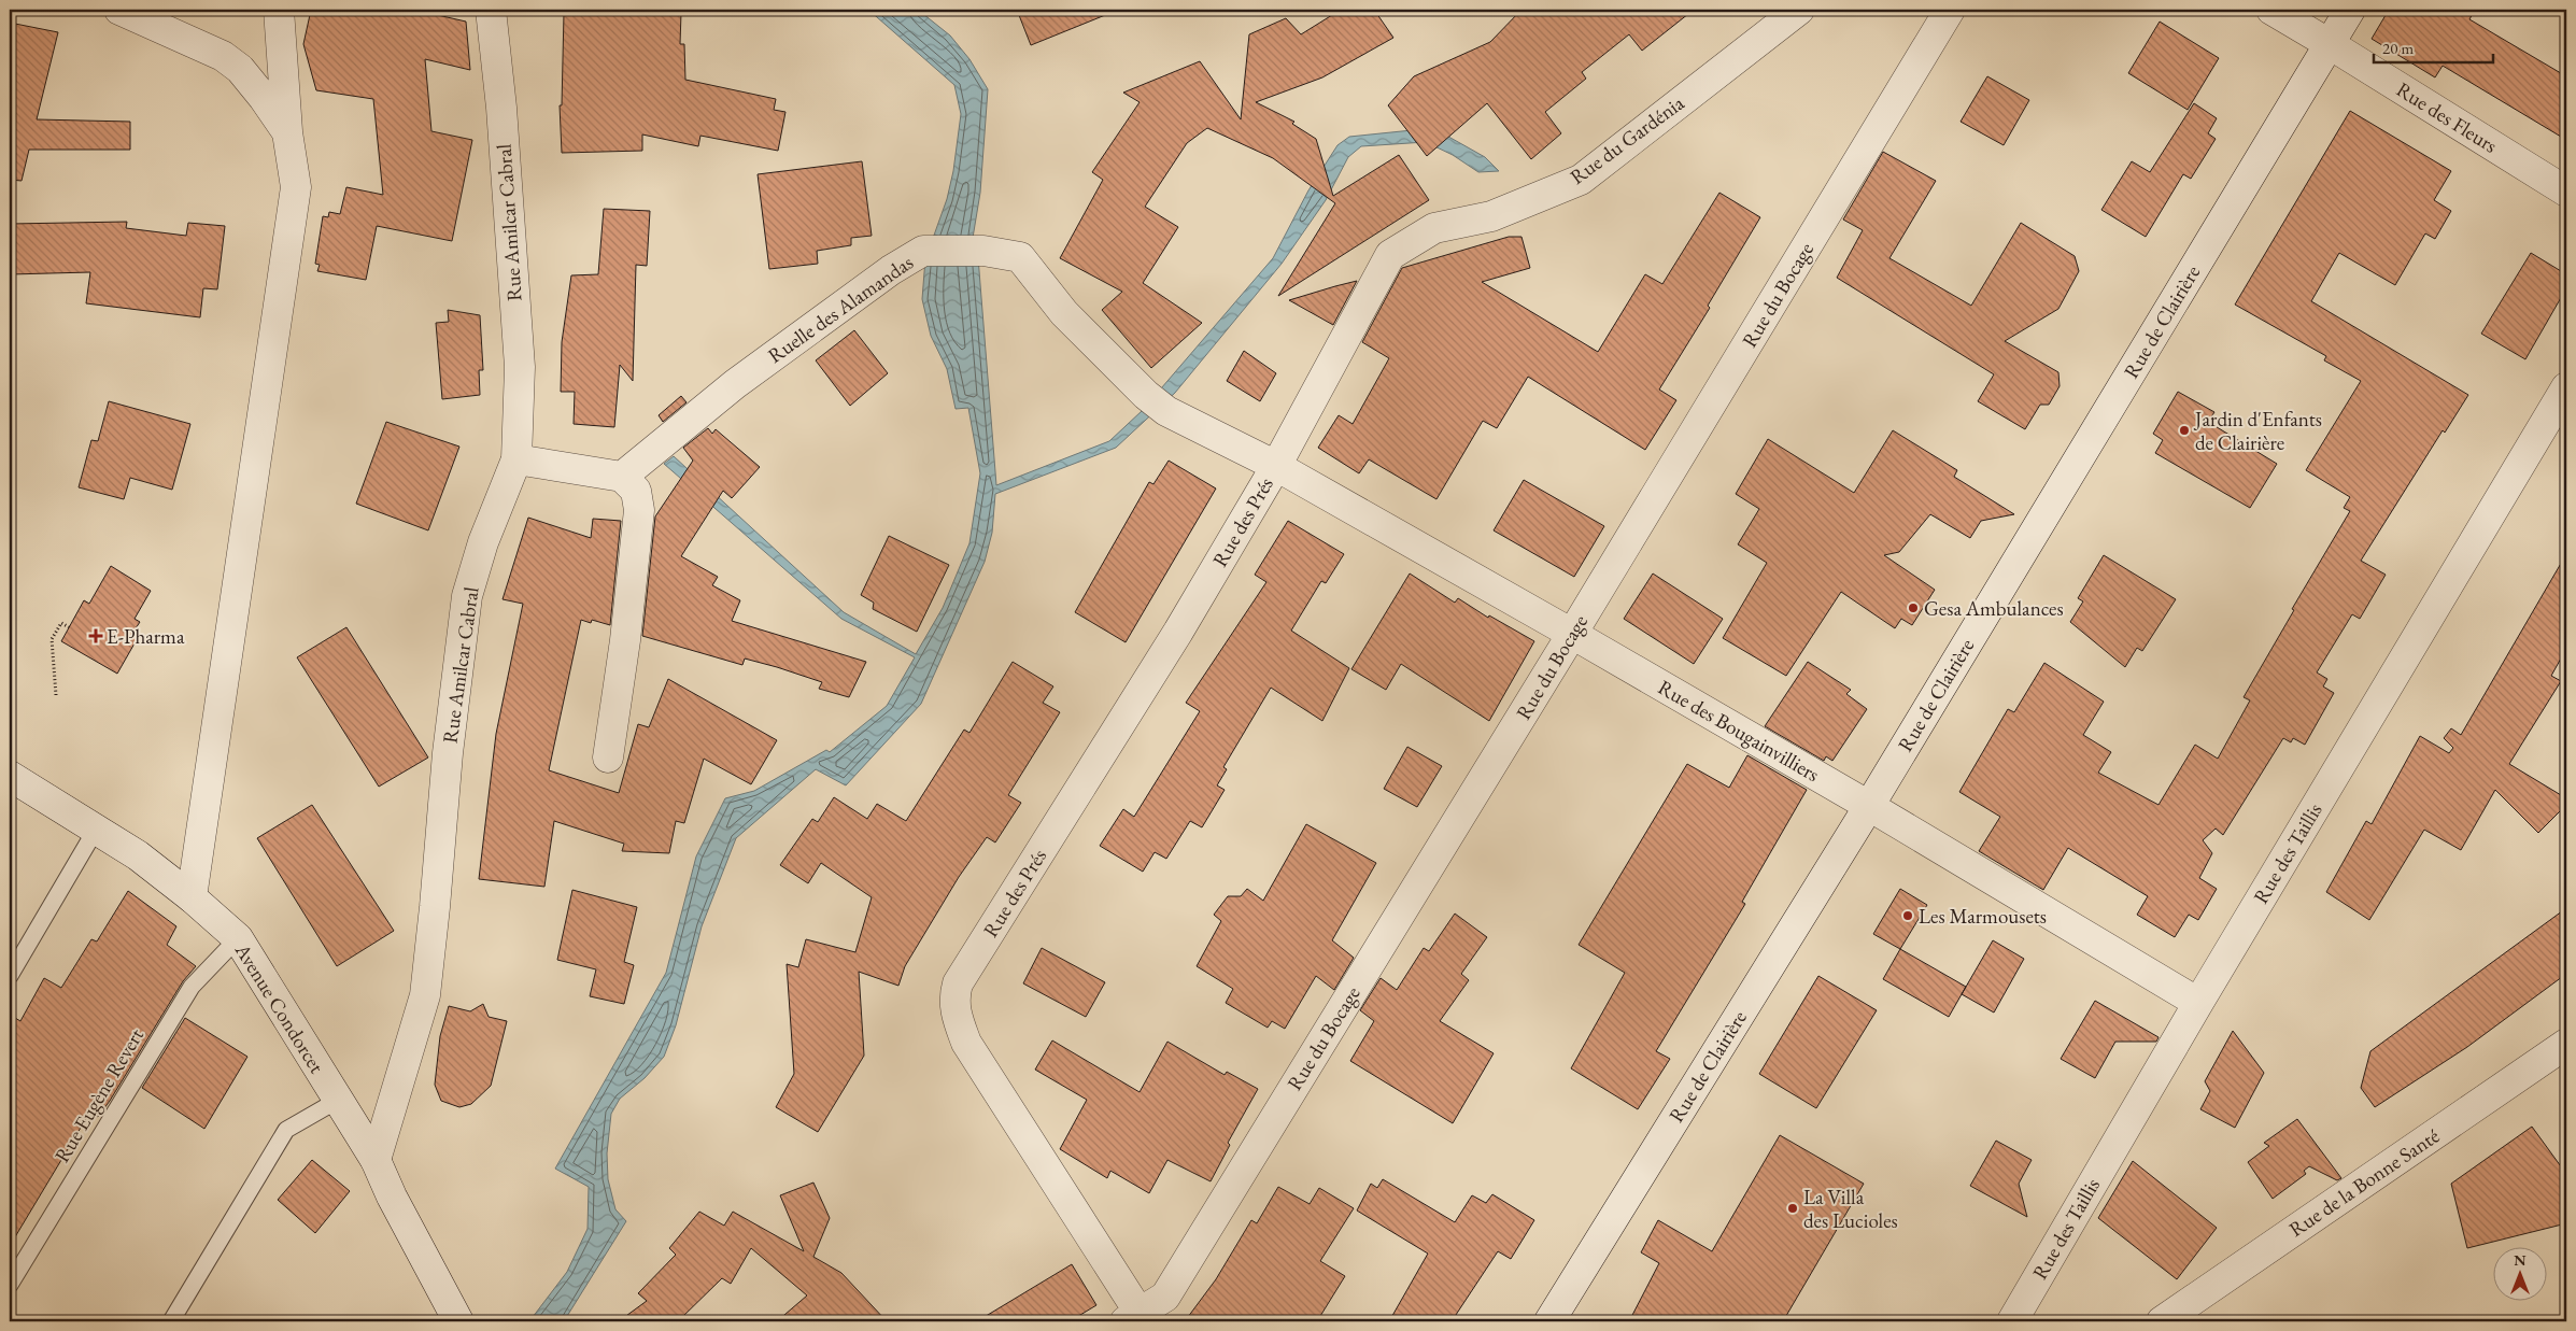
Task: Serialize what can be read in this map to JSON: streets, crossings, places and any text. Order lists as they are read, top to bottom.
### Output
{
  "streets": {
    "street": [
      "Rue des Fleurs",
      "Rue du Gardénia",
      "Rue Amilcar Cabral",
      "Rue du Bocage",
      "Ruelle des Alamandas",
      "Rue de Clairière",
      "Rue des Prés",
      "Rue des Bougainvilliers",
      "Rue des Taillis",
      "Avenue Condorcet",
      "Rue de la Bonne Santé"
    ],
    "lane": ["Rue Eugène Revert"]
  },
  "crossings": [
    ["Rue des Fleurs", "Rue de Clairière"],
    ["Rue du Gardénia", "Ruelle des Alamandas"],
    ["Rue du Gardénia", "Rue des Prés"],
    ["Rue du Gardénia", "Rue des Bougainvilliers"],
    ["Rue Amilcar Cabral", "Avenue Condorcet"],
    ["Rue du Bocage", "Rue des Prés"],
    ["Rue du Bocage", "Rue des Bougainvilliers"],
    ["Ruelle des Alamandas", "Rue des Prés"],
    ["Ruelle des Alamandas", "Rue des Bougainvilliers"],
    ["Rue de Clairière", "Rue des Bougainvilliers"],
    ["Rue des Prés", "Rue des Bougainvilliers"],
    ["Rue des Bougainvilliers", "Rue des Taillis"],
    ["Avenue Condorcet", "Rue Eugène Revert"]
  ],
  "places": {
    "other": [
      "Jardin d'Enfants de Clairière",
      "Gesa Ambulances",
      "Les Marmousets",
      "La Villa des Lucioles"
    ],
    "health": ["E-Pharma"]
  },
  "scale_bar": "20 m",
  "north": "top"
}
